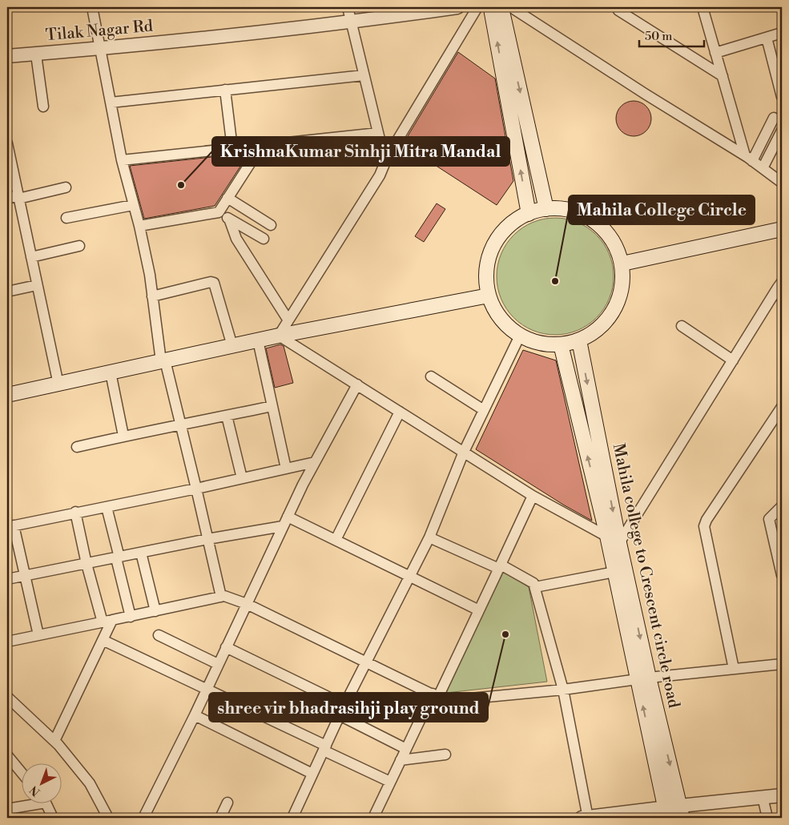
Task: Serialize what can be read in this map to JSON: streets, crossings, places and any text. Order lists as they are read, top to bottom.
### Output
{
  "streets": {
    "main road": ["Mahila college to Crescent circle road"],
    "street": ["Tilak Nagar Rd"]
  },
  "places": ["KrishnaKumar Sinhji Mitra Mandal", "Mahila College Circle", "shree vir bhadrasihji play ground"],
  "scale_bar": "50 m",
  "north": "bottom left"
}
